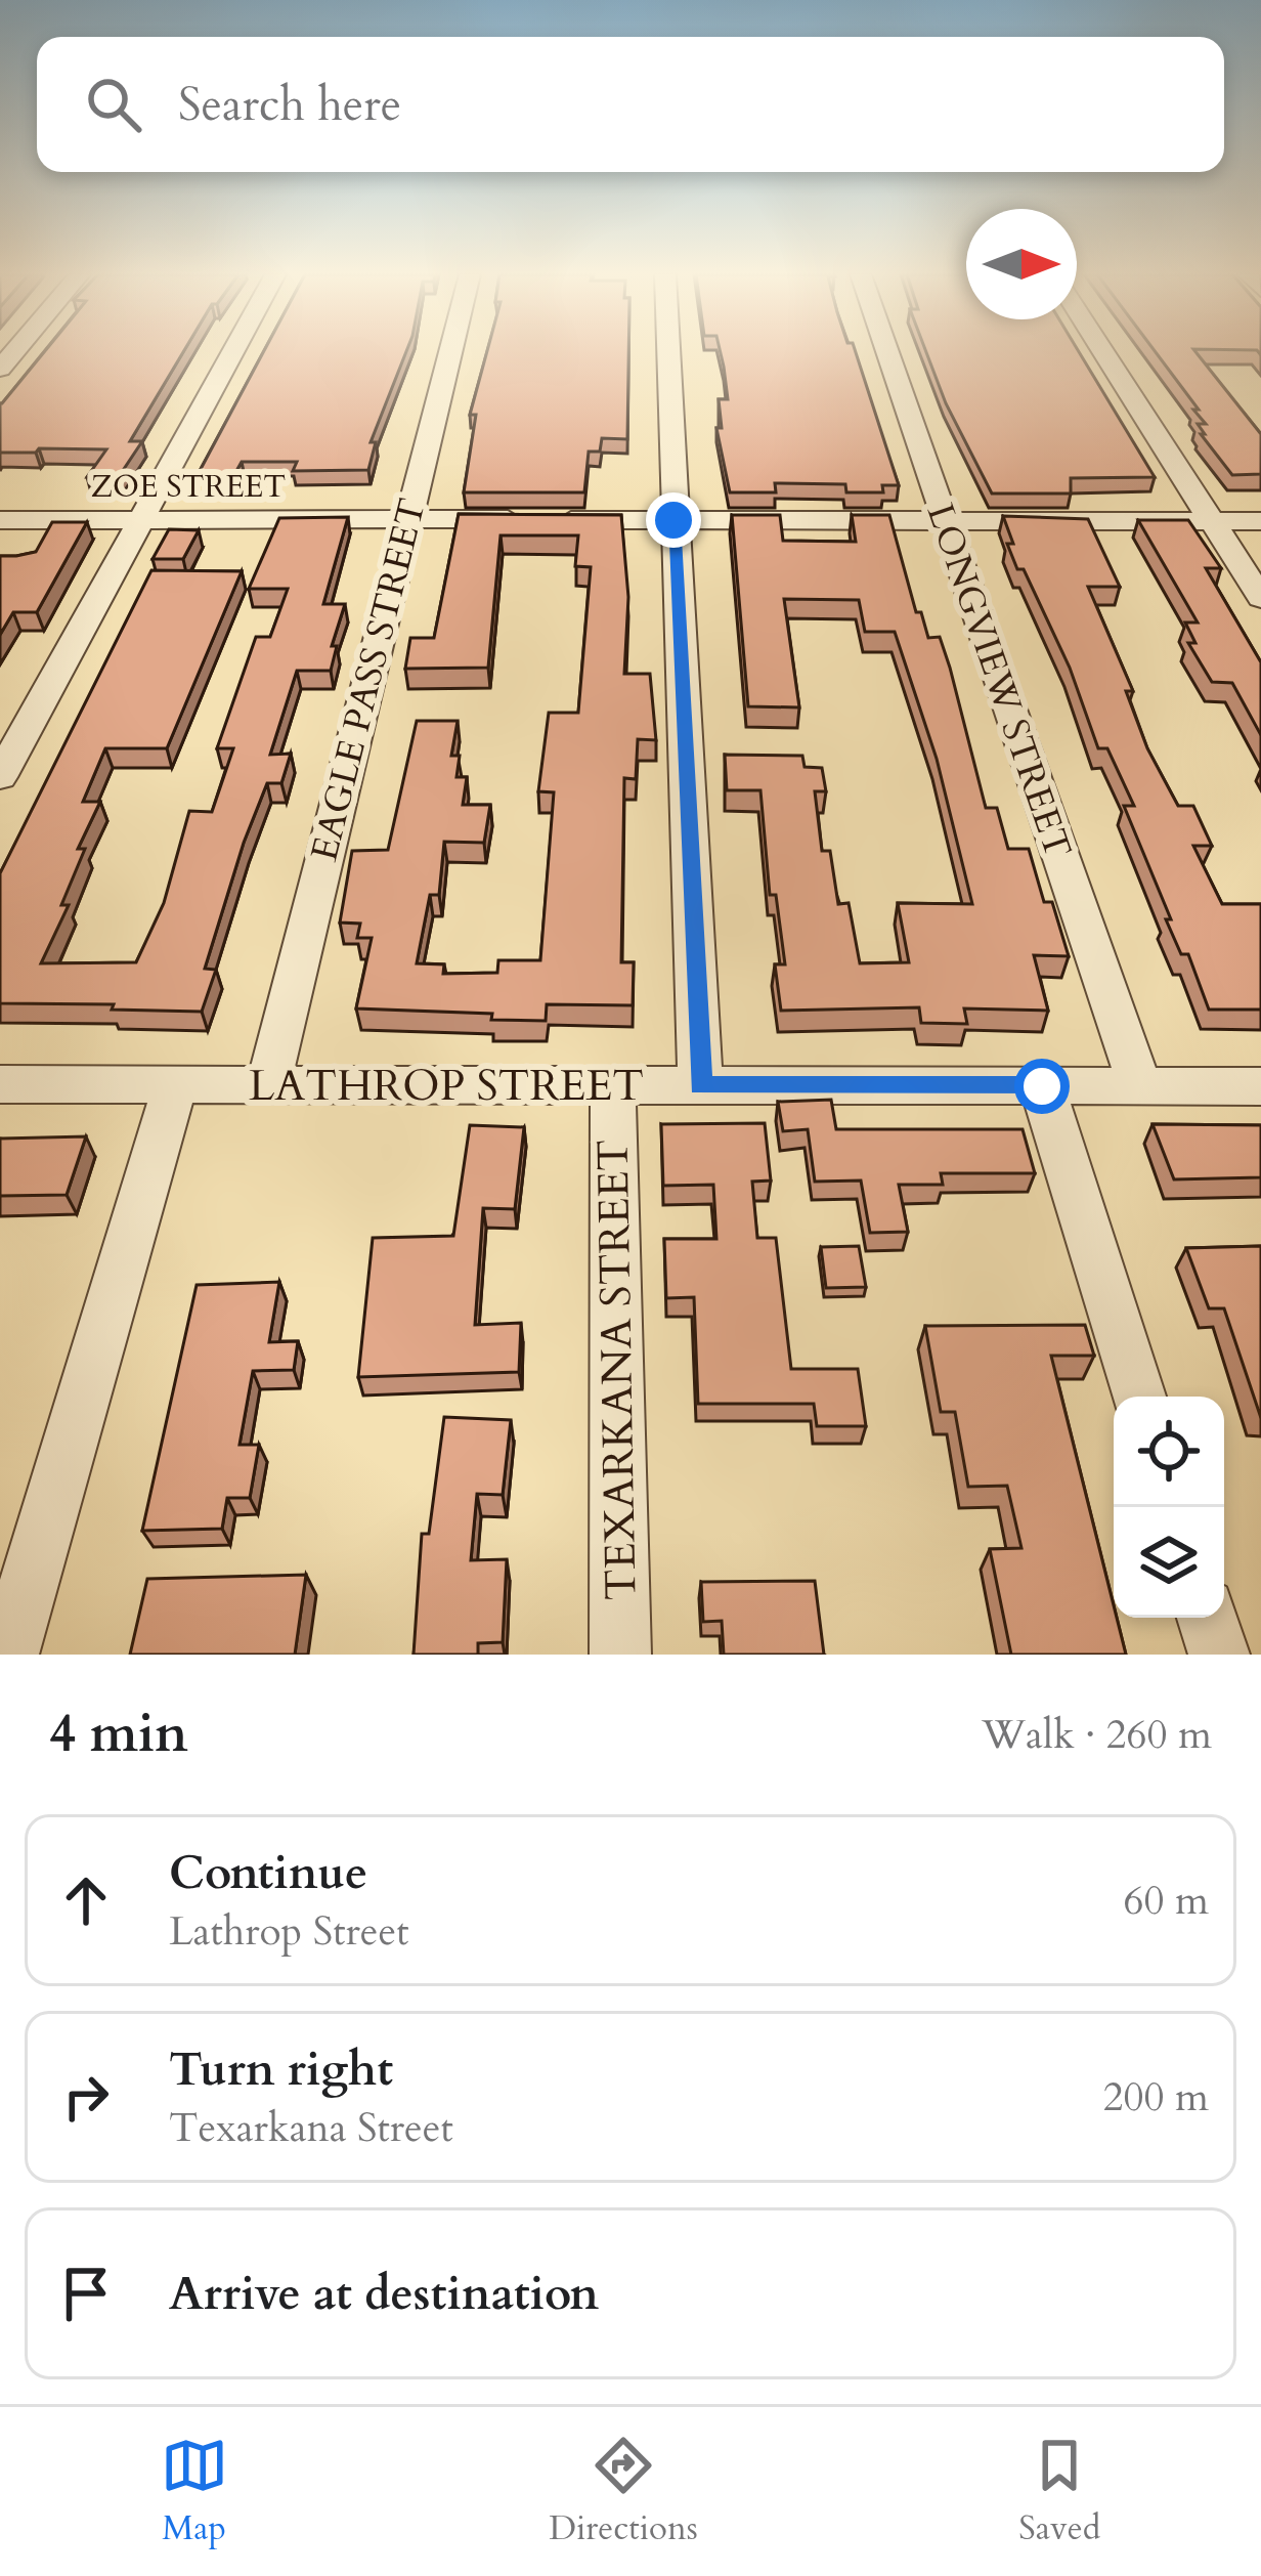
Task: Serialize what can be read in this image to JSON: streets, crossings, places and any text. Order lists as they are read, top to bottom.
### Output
{
  "streets": {
    "street": [
      "ZOE STREET",
      "EAGLE PASS STREET",
      "LONGVIEW STREET",
      "LATHROP STREET",
      "TEXARKANA STREET"
    ]
  },
  "crossings": [
    ["ZOE STREET", "EAGLE PASS STREET"],
    ["ZOE STREET", "LONGVIEW STREET"],
    ["EAGLE PASS STREET", "LATHROP STREET"],
    ["LONGVIEW STREET", "LATHROP STREET"],
    ["LATHROP STREET", "TEXARKANA STREET"]
  ],
  "north": "right",
  "page": {
    "search": "Search here",
    "heading": ["4 min", "Walk · 260 m"],
    "list": [
      ["Continue", "Lathrop Street", "60 m"],
      ["Turn right", "Texarkana Street", "200 m"],
      "Arrive at destination"
    ],
    "nav": ["Map", "Directions", "Saved"]
  }
}
